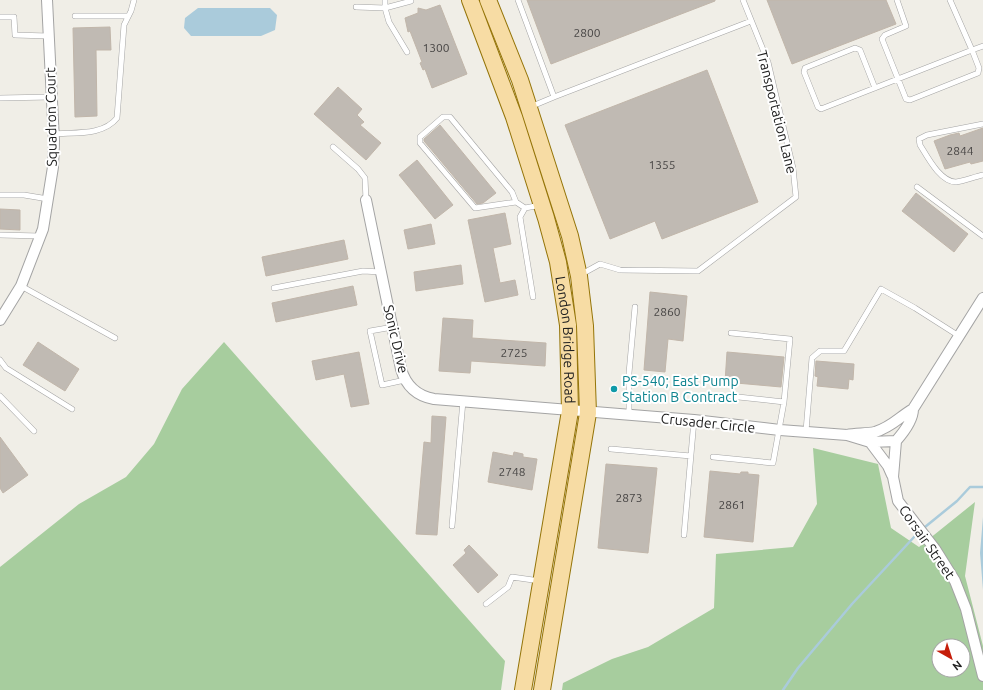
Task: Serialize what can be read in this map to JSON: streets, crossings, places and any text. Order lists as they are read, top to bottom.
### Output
{
  "streets": {
    "main road": ["London Bridge Road"],
    "street": [
      "Squadron Court",
      "Sonic Drive",
      "Crusader Circle",
      "Corsair Street"
    ],
    "lane": ["Transportation Lane"]
  },
  "crossings": [
    ["Transportation Lane", "London Bridge Road"],
    ["Sonic Drive", "London Bridge Road"],
    ["Sonic Drive", "Crusader Circle"],
    ["London Bridge Road", "Crusader Circle"],
    ["Crusader Circle", "Corsair Street"]
  ],
  "places": ["PS-540; East Pump Station B Contract"],
  "house_numbers": [
    "2800",
    "1300",
    "2844",
    "1355",
    "2860",
    "2725",
    "2748",
    "2873",
    "2861"
  ],
  "north": "bottom right"
}
